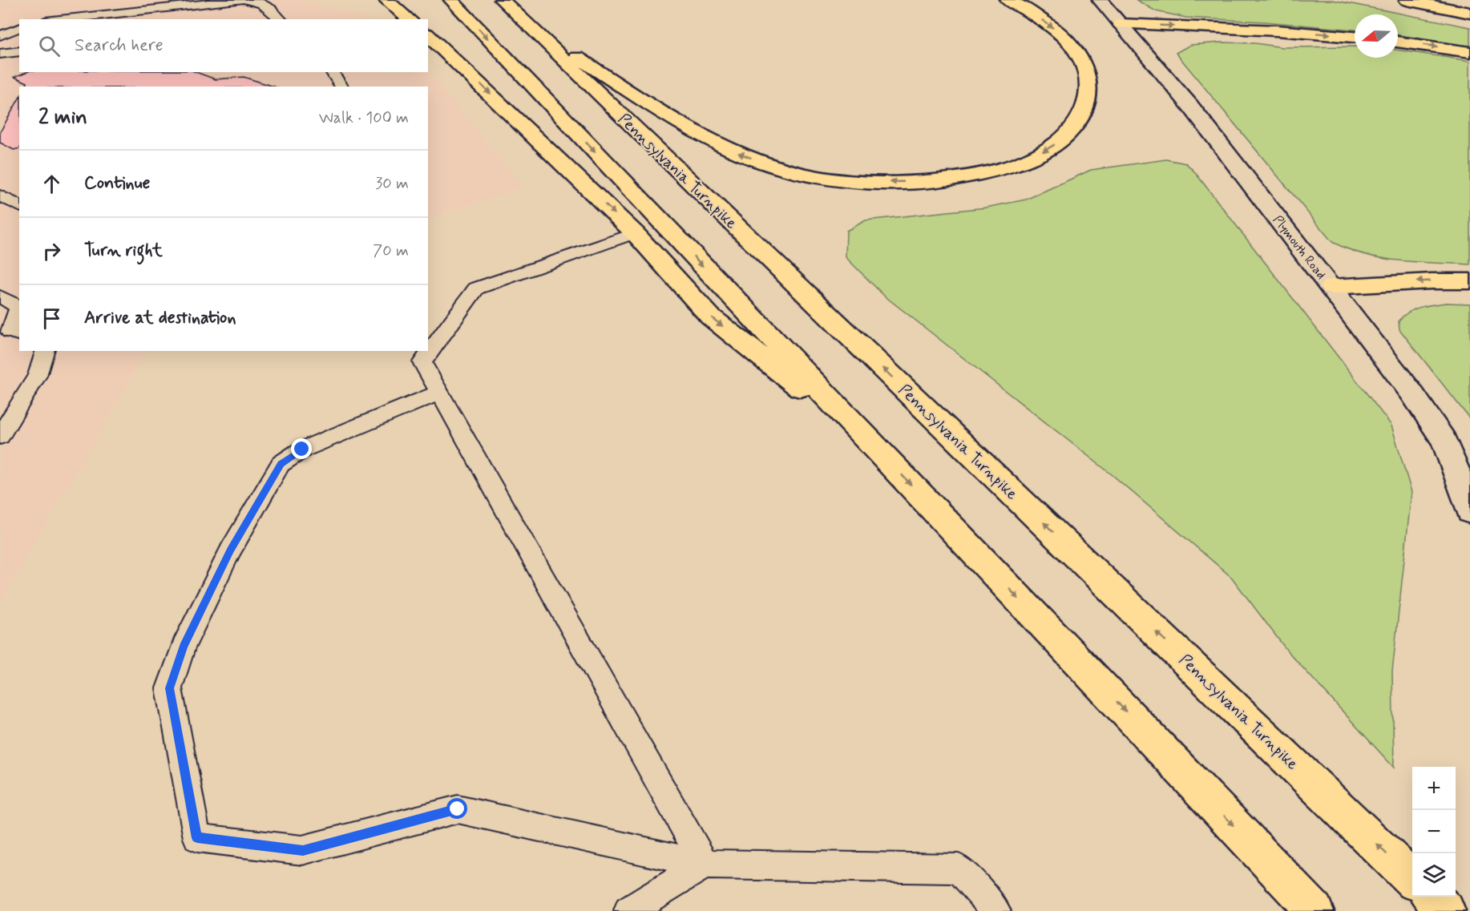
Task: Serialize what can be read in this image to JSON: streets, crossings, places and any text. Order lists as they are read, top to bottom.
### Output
{
  "streets": {
    "highway": ["Pennsylvania Turnpike"],
    "main road": ["Plymouth Road"]
  },
  "north": "left",
  "page": {
    "search": "Search here",
    "heading": ["2 min", "Walk · 100 m"],
    "list": [
      ["Continue", "30 m"],
      ["Turn right", "70 m"],
      "Arrive at destination"
    ],
    "map_buttons": ["+", "−"]
  }
}
